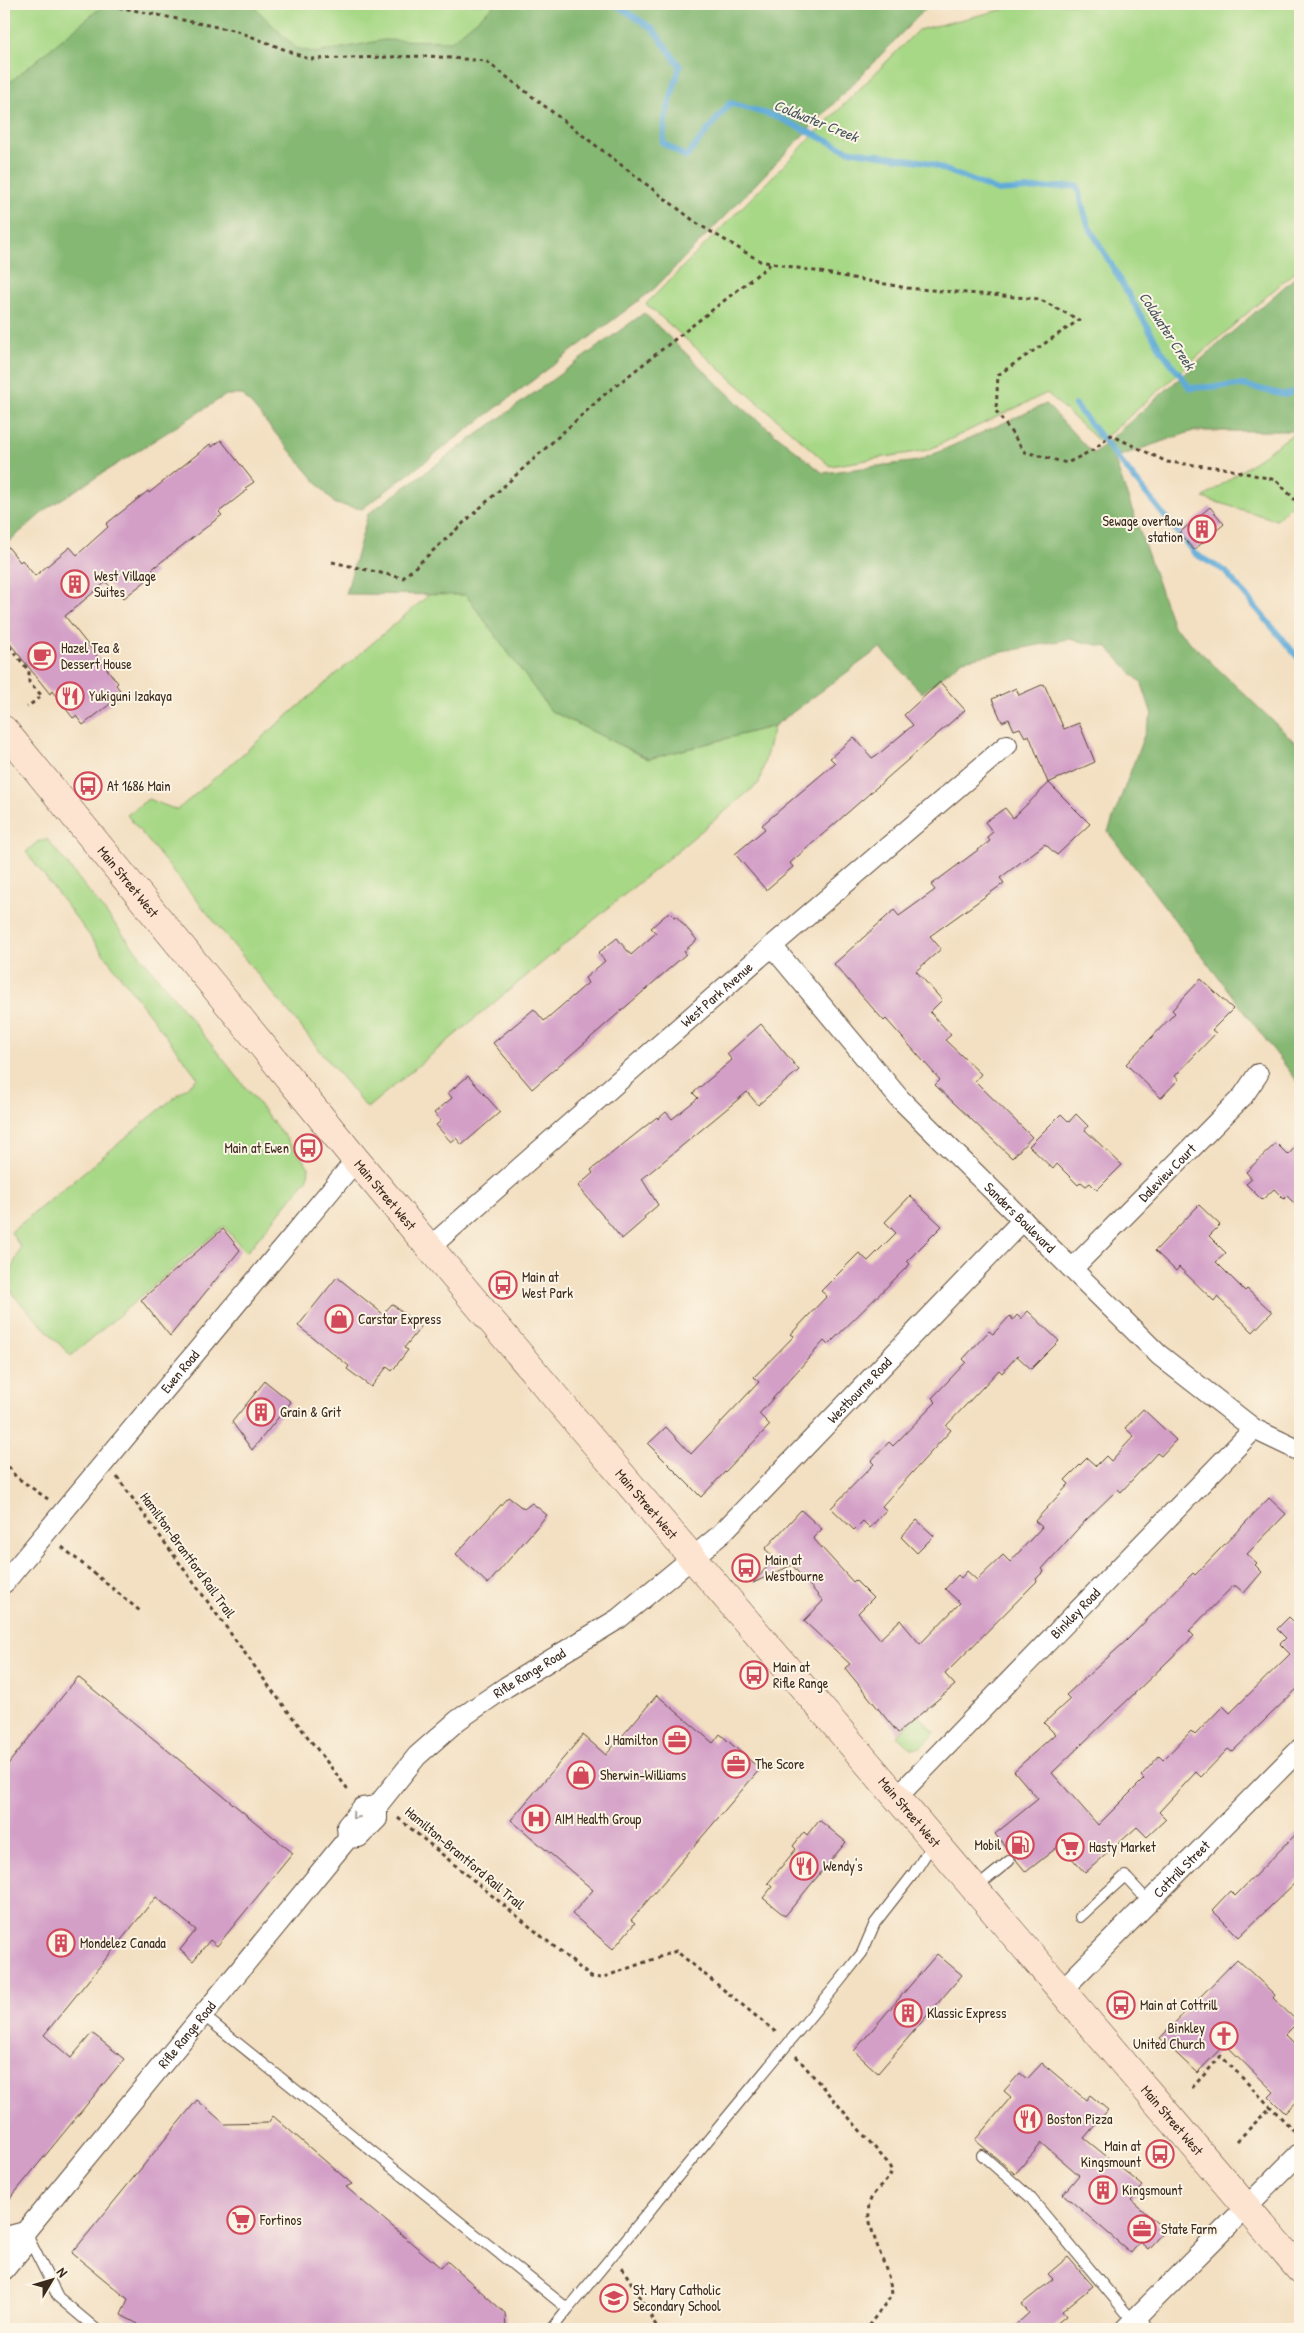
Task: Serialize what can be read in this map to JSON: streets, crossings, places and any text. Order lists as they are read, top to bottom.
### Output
{
  "streets": {
    "main road": ["Main Street West"],
    "street": [
      "West Park Avenue",
      "Daleview Court",
      "Sanders Boulevard",
      "Ewen Road",
      "Westbourne Road",
      "Binkley Road",
      "Rifle Range Road",
      "Cottrill Street"
    ],
    "path": ["Hamilton-Brantford Rail Trail"]
  },
  "crossings": [
    ["Main Street West", "West Park Avenue"],
    ["Main Street West", "Ewen Road"],
    ["Main Street West", "Westbourne Road"],
    ["Main Street West", "Binkley Road"],
    ["Main Street West", "Rifle Range Road"],
    ["Main Street West", "Cottrill Street"],
    ["West Park Avenue", "Sanders Boulevard"],
    ["Daleview Court", "Sanders Boulevard"],
    ["Sanders Boulevard", "Westbourne Road"],
    ["Sanders Boulevard", "Binkley Road"],
    ["Ewen Road", "Hamilton-Brantford Rail Trail"],
    ["Westbourne Road", "Rifle Range Road"],
    ["Hamilton-Brantford Rail Trail", "Rifle Range Road"]
  ],
  "water": ["Coldwater Creek"],
  "places": {
    "building": [
      "Sewage overflow station",
      "West Village Suites",
      "Grain & Grit",
      "Mondelez Canada",
      "Klassic Express",
      "Kingsmount"
    ],
    "cafe": ["Hazel Tea & Dessert House"],
    "restaurant": ["Yukiguni Izakaya", "Wendy's", "Boston Pizza"],
    "bus stop": [
      "At 1686 Main",
      "Main at Ewen",
      "Main at West Park",
      "Main at Westbourne",
      "Main at Rifle Range",
      "Main at Cottrill",
      "Main at Kingsmount"
    ],
    "shop": ["Carstar Express", "Sherwin-Williams"],
    "office": ["J Hamilton", "The Score", "State Farm"],
    "hospital": ["AIM Health Group"],
    "fuel station": ["Mobil"],
    "supermarket": ["Hasty Market", "Fortinos"],
    "church": ["Binkley United Church"],
    "school or university": ["St. Mary Catholic Secondary School"]
  },
  "north": "top right"
}
